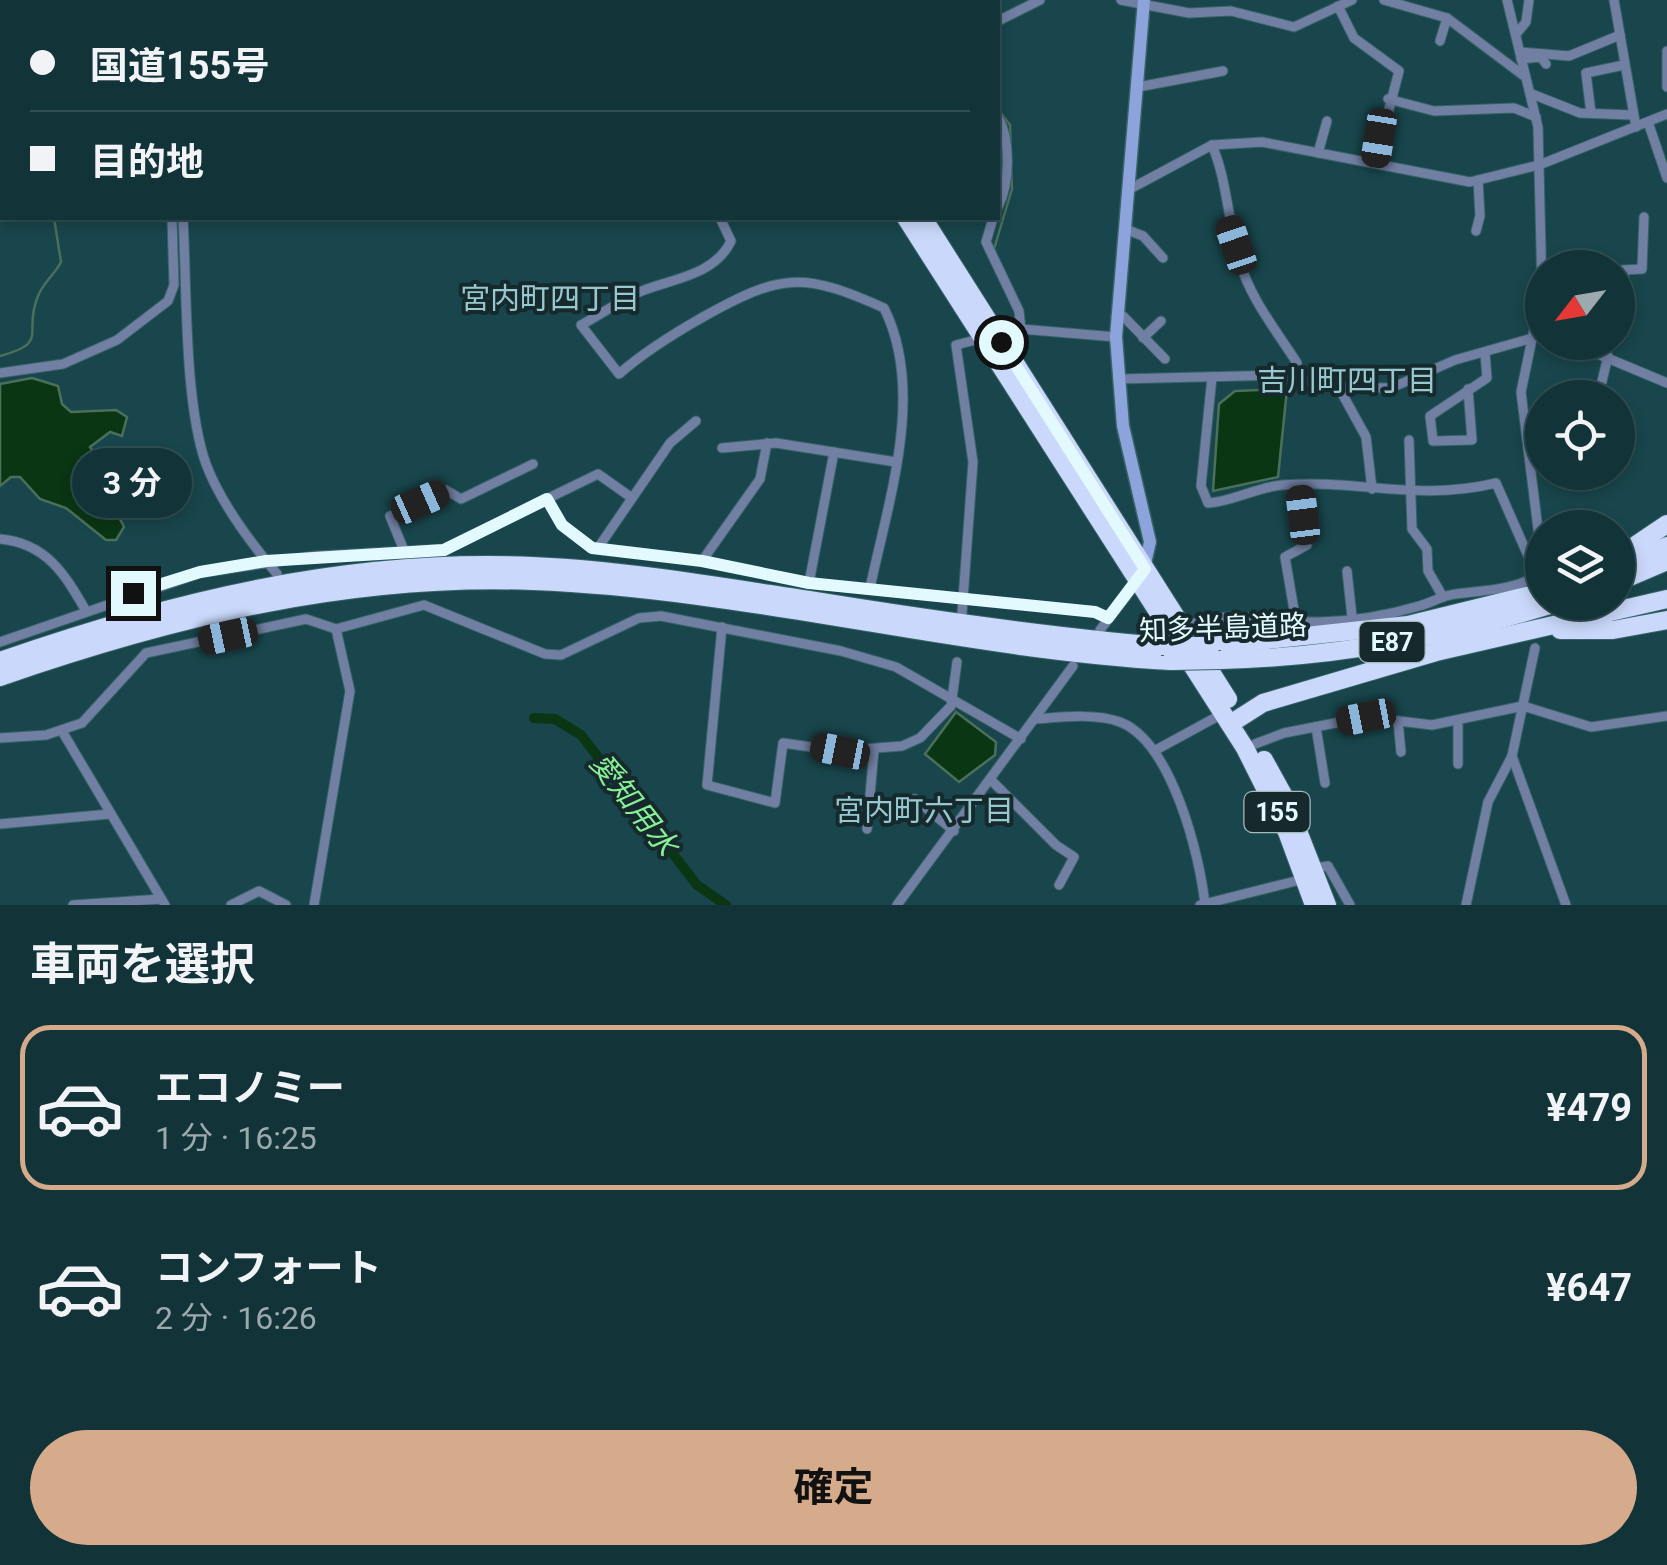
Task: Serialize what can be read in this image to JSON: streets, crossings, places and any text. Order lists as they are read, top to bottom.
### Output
{
  "streets": {
    "highway": ["知多半島道路", "E87", "155"]
  },
  "districts": ["宮内町四丁目", "吉川町四丁目", "宮内町六丁目"],
  "water": ["愛知用水"],
  "north": "bottom left",
  "page": {
    "banner": ["国道155号", "目的地"],
    "bubble": "3 分",
    "heading": "車両を選択",
    "list": [
      {
        "name": "エコノミー",
        "note": "1 分 · 16:25",
        "value": "¥479"
      },
      {
        "name": "コンフォート",
        "note": "2 分 · 16:26",
        "value": "¥647"
      }
    ],
    "buttons": "確定"
  }
}
